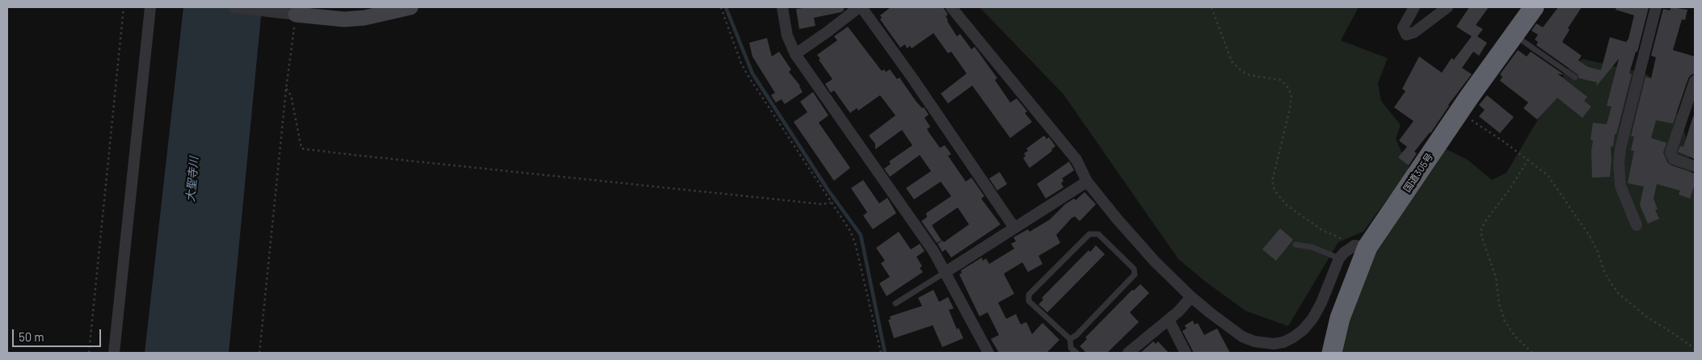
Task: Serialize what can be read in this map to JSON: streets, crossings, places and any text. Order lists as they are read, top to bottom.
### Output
{
  "streets": {
    "highway": ["国道305号"]
  },
  "water": ["大聖寺川"],
  "scale_bar": "50 m"
}
